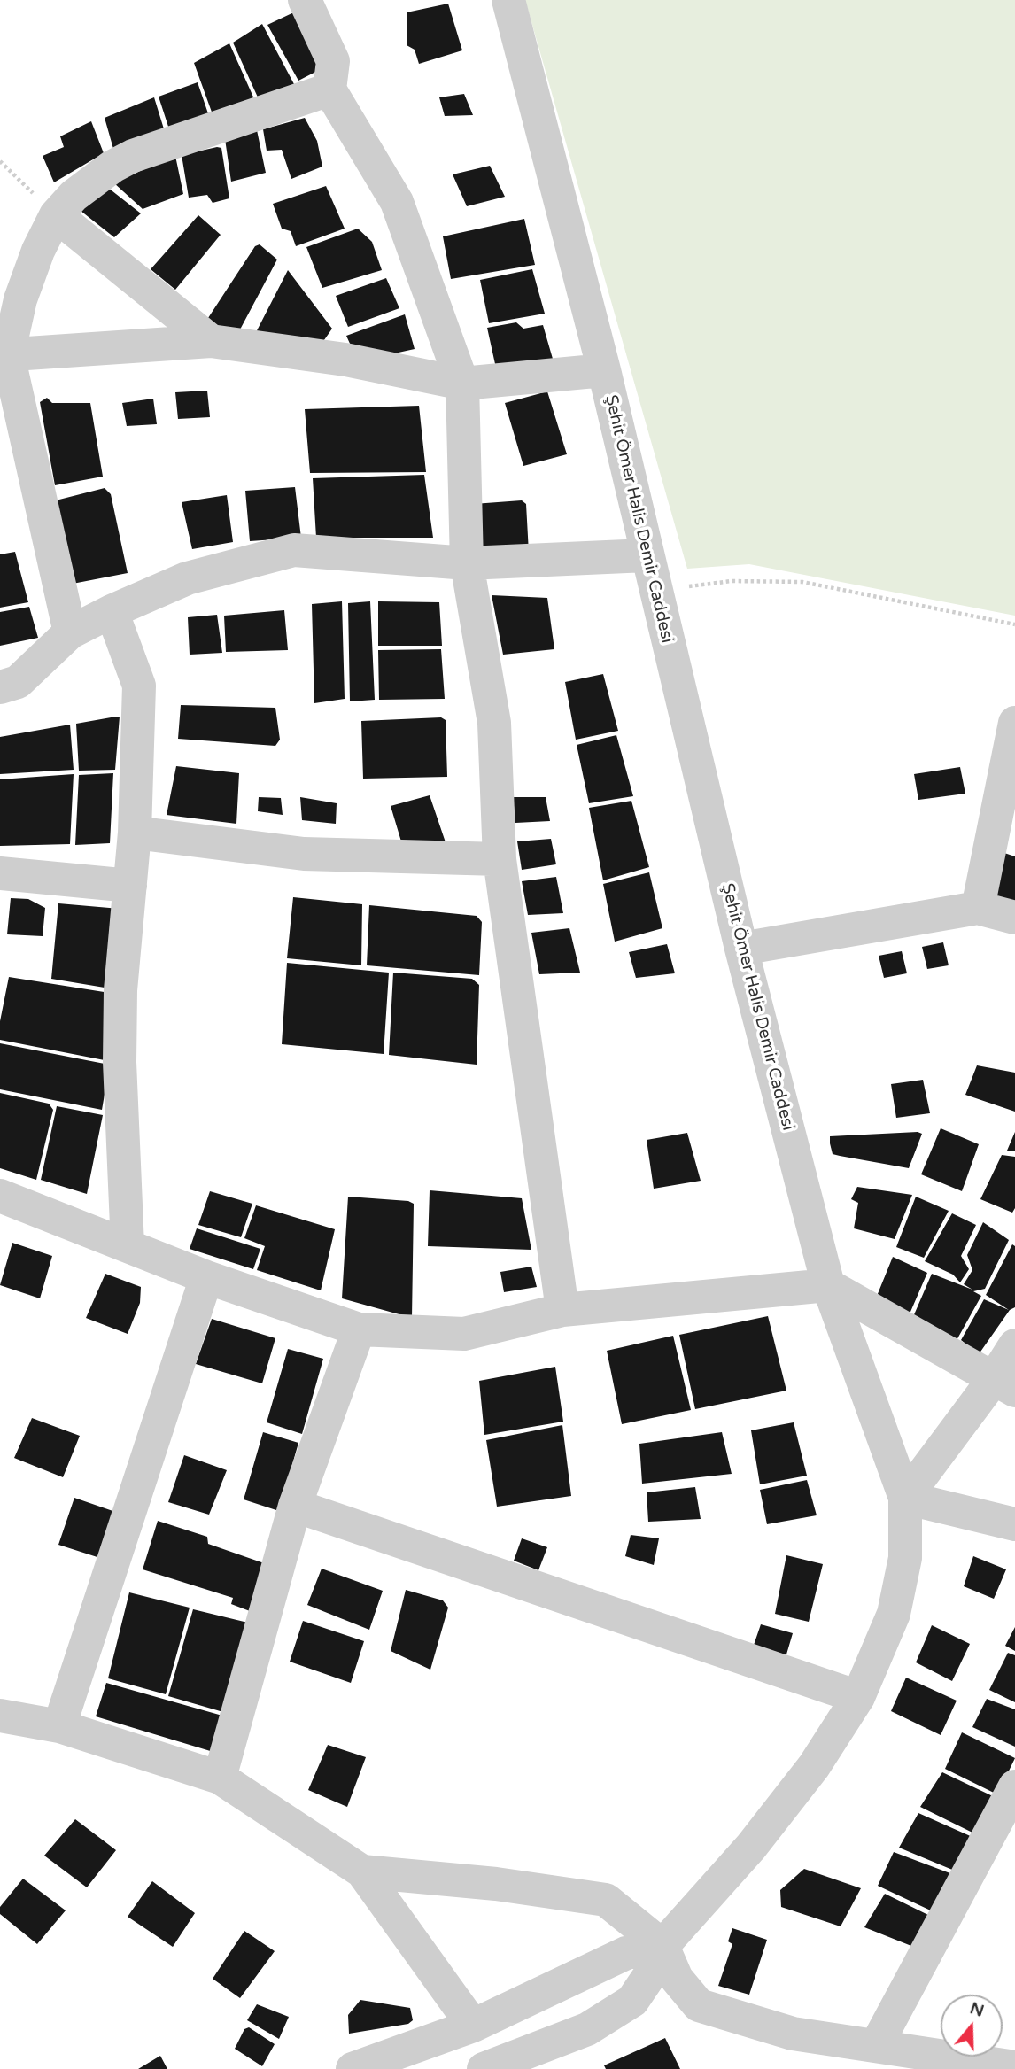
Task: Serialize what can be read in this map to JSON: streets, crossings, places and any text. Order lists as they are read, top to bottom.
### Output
{
  "streets": {
    "street": ["Şehit Ömer Halis Demir Caddesi"]
  },
  "north": "top"
}
